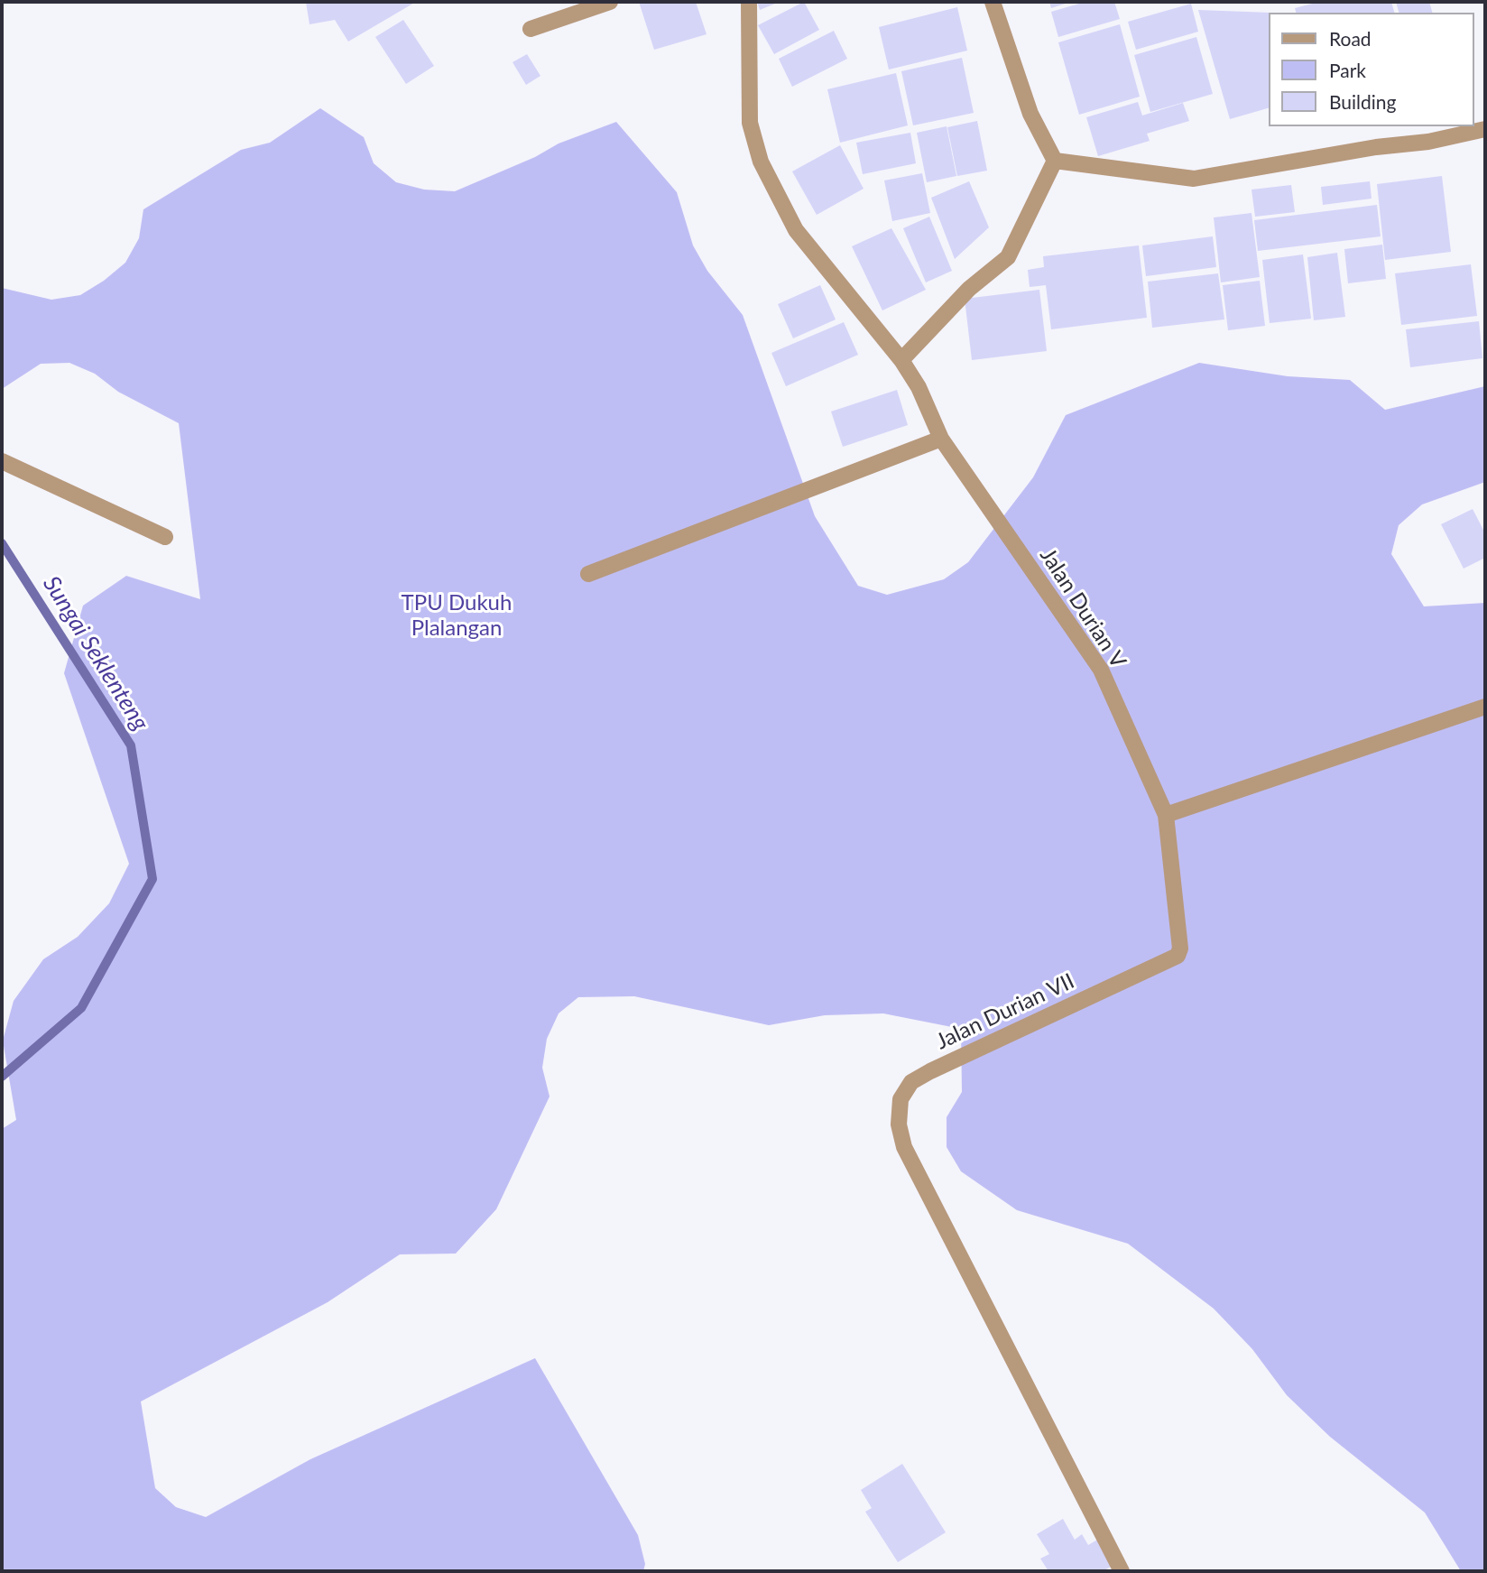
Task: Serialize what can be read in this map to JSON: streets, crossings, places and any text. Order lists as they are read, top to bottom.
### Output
{
  "streets": {
    "street": ["Jalan Durian V", "Jalan Durian VII"]
  },
  "crossings": [
    ["Jalan Durian V", "Jalan Durian VII"]
  ],
  "water": ["Sungai Seklenteng"],
  "parks": ["TPU Dukuh Plalangan"],
  "legend": ["Road", "Park", "Building"]
}
